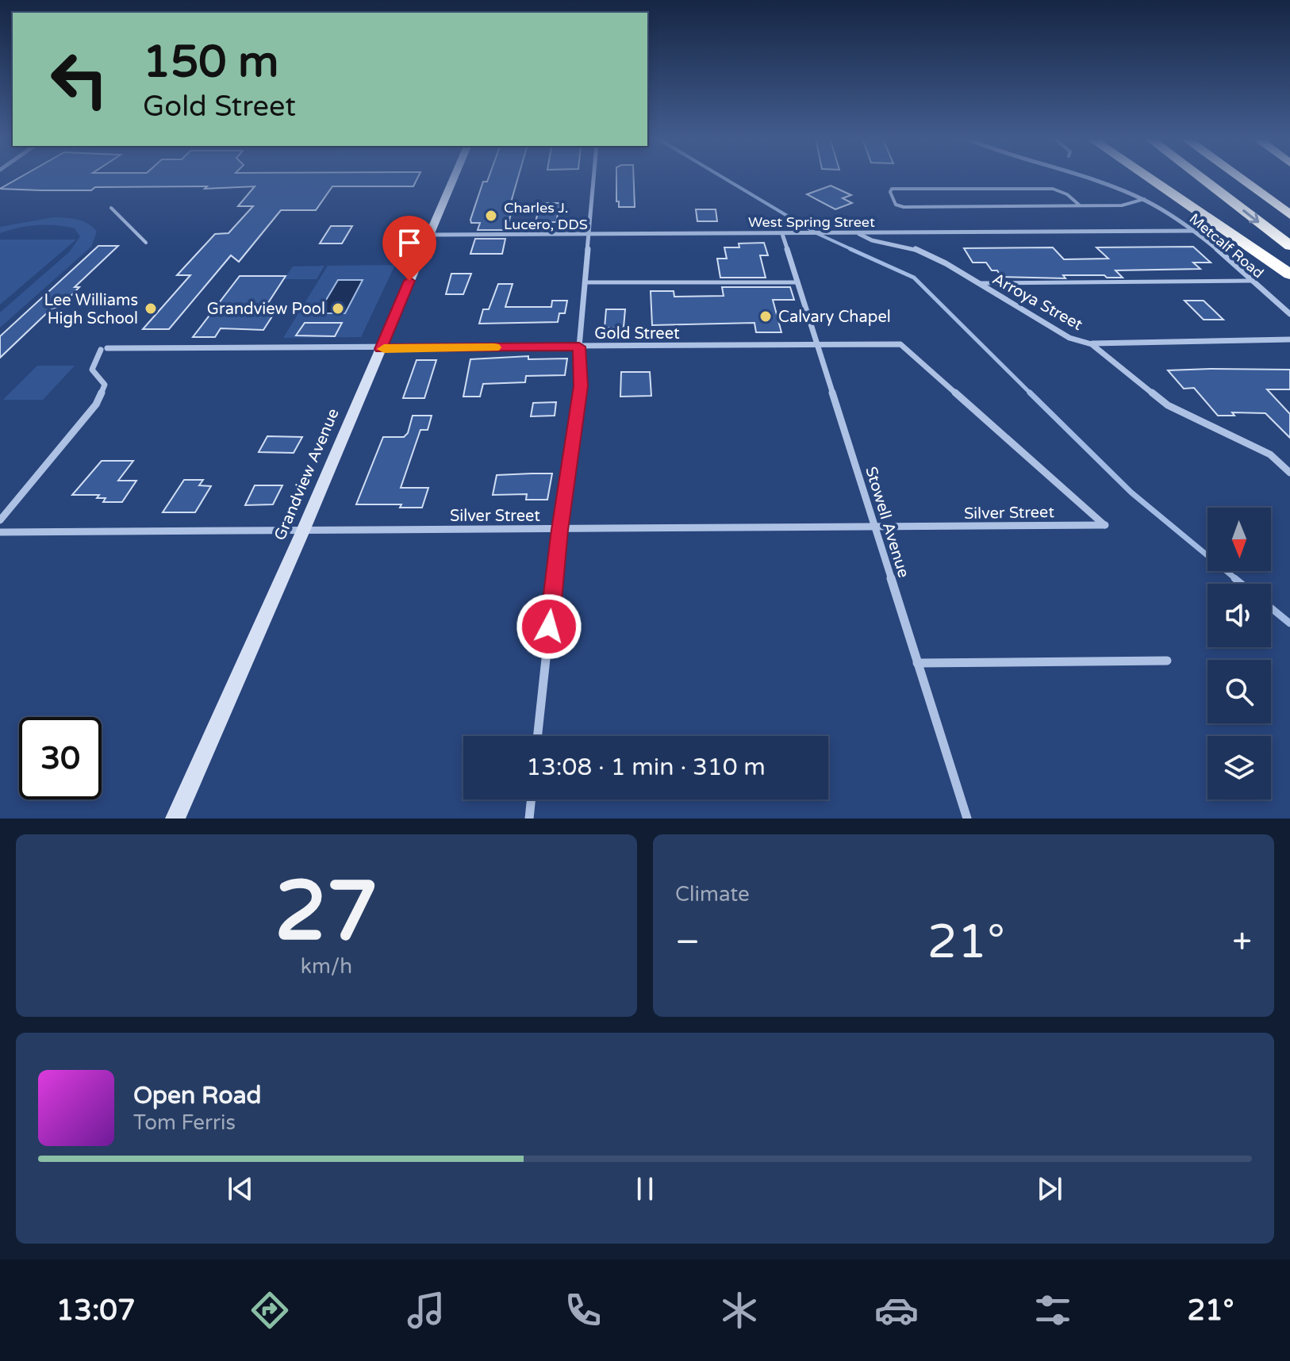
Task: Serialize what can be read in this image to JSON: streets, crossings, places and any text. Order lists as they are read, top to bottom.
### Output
{
  "streets": {
    "main road": ["Grandview Avenue"],
    "street": [
      "West Spring Street",
      "Metcalf Road",
      "Arroya Street",
      "Gold Street",
      "Silver Street",
      "Stowell Avenue"
    ]
  },
  "crossings": [
    ["West Spring Street", "Metcalf Road"],
    ["West Spring Street", "Arroya Street"],
    ["West Spring Street", "Grandview Avenue"],
    ["West Spring Street", "Stowell Avenue"],
    ["Gold Street", "Grandview Avenue"],
    ["Gold Street", "Silver Street"],
    ["Gold Street", "Stowell Avenue"],
    ["Grandview Avenue", "Silver Street"],
    ["Silver Street", "Stowell Avenue"]
  ],
  "places": [
    "Charles J. Lucero, DDS",
    "Lee Williams High School",
    "Grandview Pool",
    "Calvary Chapel"
  ],
  "north": "bottom",
  "page": {
    "turn": ["150 m", "Gold Street"],
    "limit": "30",
    "trip": "13:08 · 1 min · 310 m",
    "tile": [
      ["27", "km/h"],
      "Climate"
    ],
    "heat": ["−", "21°", "+"],
    "song": ["Open Road", "Tom Ferris"],
    "tabs": ["13:07", "21°"]
  }
}
